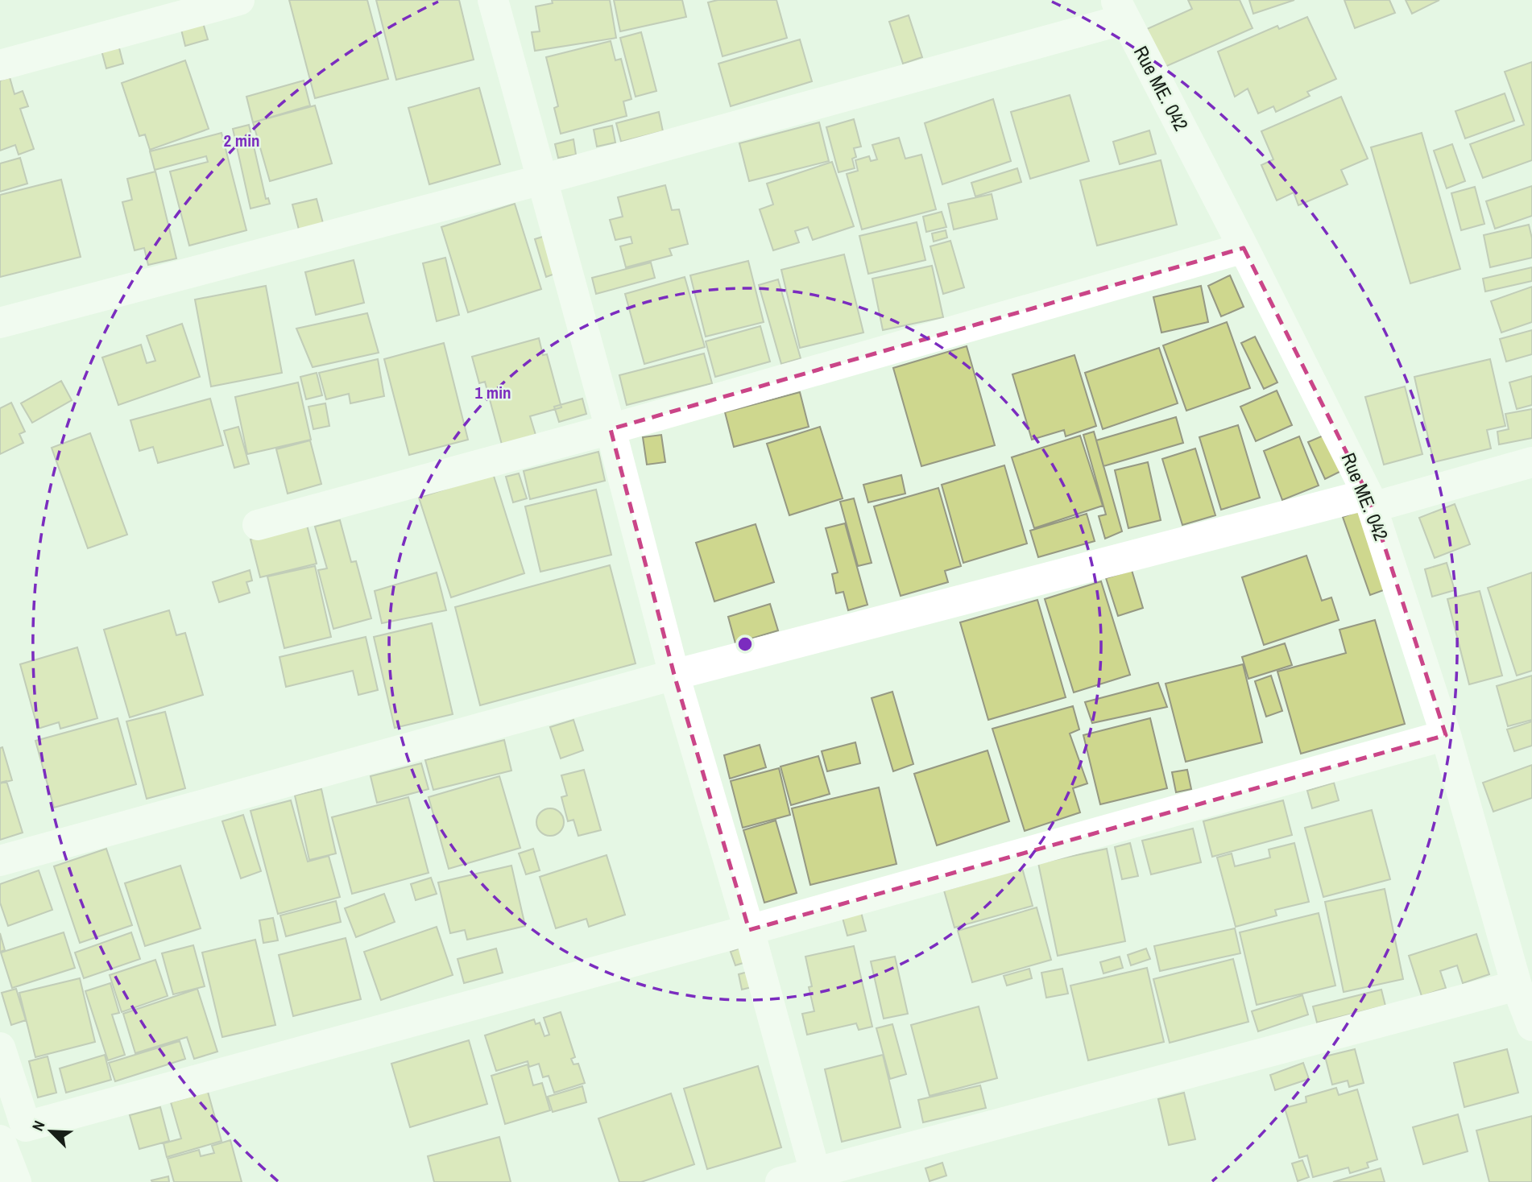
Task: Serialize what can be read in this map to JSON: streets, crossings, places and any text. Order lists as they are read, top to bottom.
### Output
{
  "streets": {
    "street": ["Rue ME. 042"]
  },
  "north": "top left",
  "rings": ["2 min", "1 min"]
}
